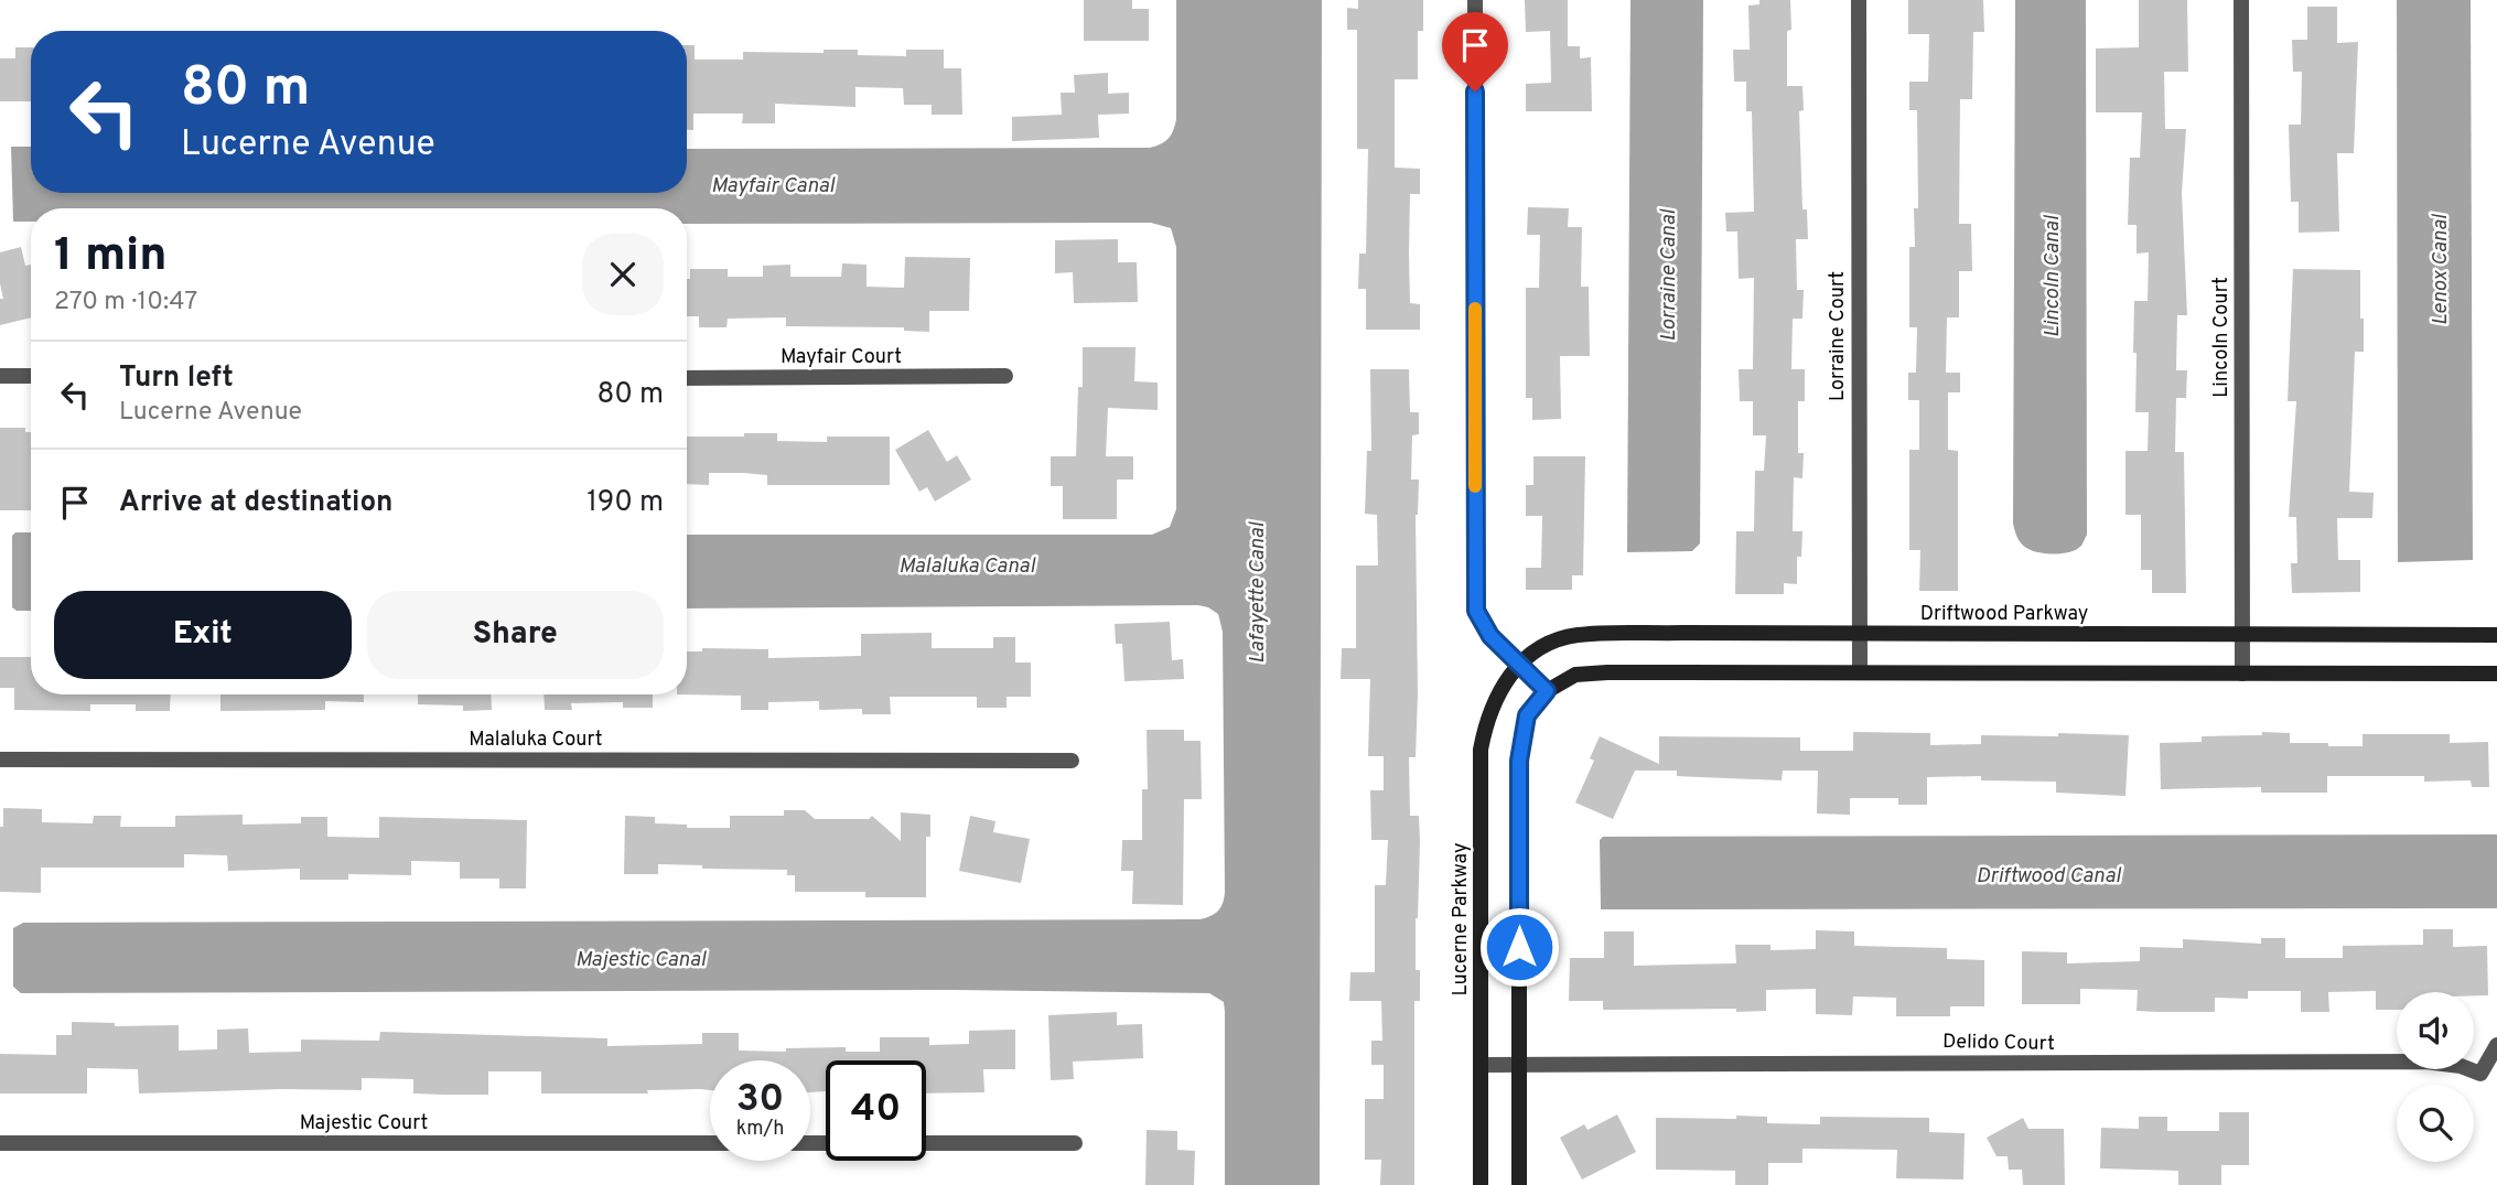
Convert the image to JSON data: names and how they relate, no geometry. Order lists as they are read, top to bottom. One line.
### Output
{"streets":{"street":["Lorraine Court","Lincoln Court","Mayfair Court","Driftwood Parkway","Malaluka Court","Lucerne Parkway","Delido Court","Majestic Court"]},"crossings":[["Lorraine Court","Driftwood Parkway"],["Lincoln Court","Driftwood Parkway"],["Driftwood Parkway","Lucerne Parkway"],["Lucerne Parkway","Delido Court"]],"water":["Mayfair Canal","Lenox Canal","Lorraine Canal","Lincoln Canal","Malaluka Canal","Lafayette Canal","Driftwood Canal","Majestic Canal"],"page":{"turn":["80 m","Lucerne Avenue"],"heading":["1 min","270 m · 10:47"],"list":[{"name":"Turn left","note":"Lucerne Avenue","value":"80 m"},{"name":"Arrive at destination","value":"190 m"}],"buttons":["Exit","Share"],"speed":"30 km/h","limit":"40"}}
